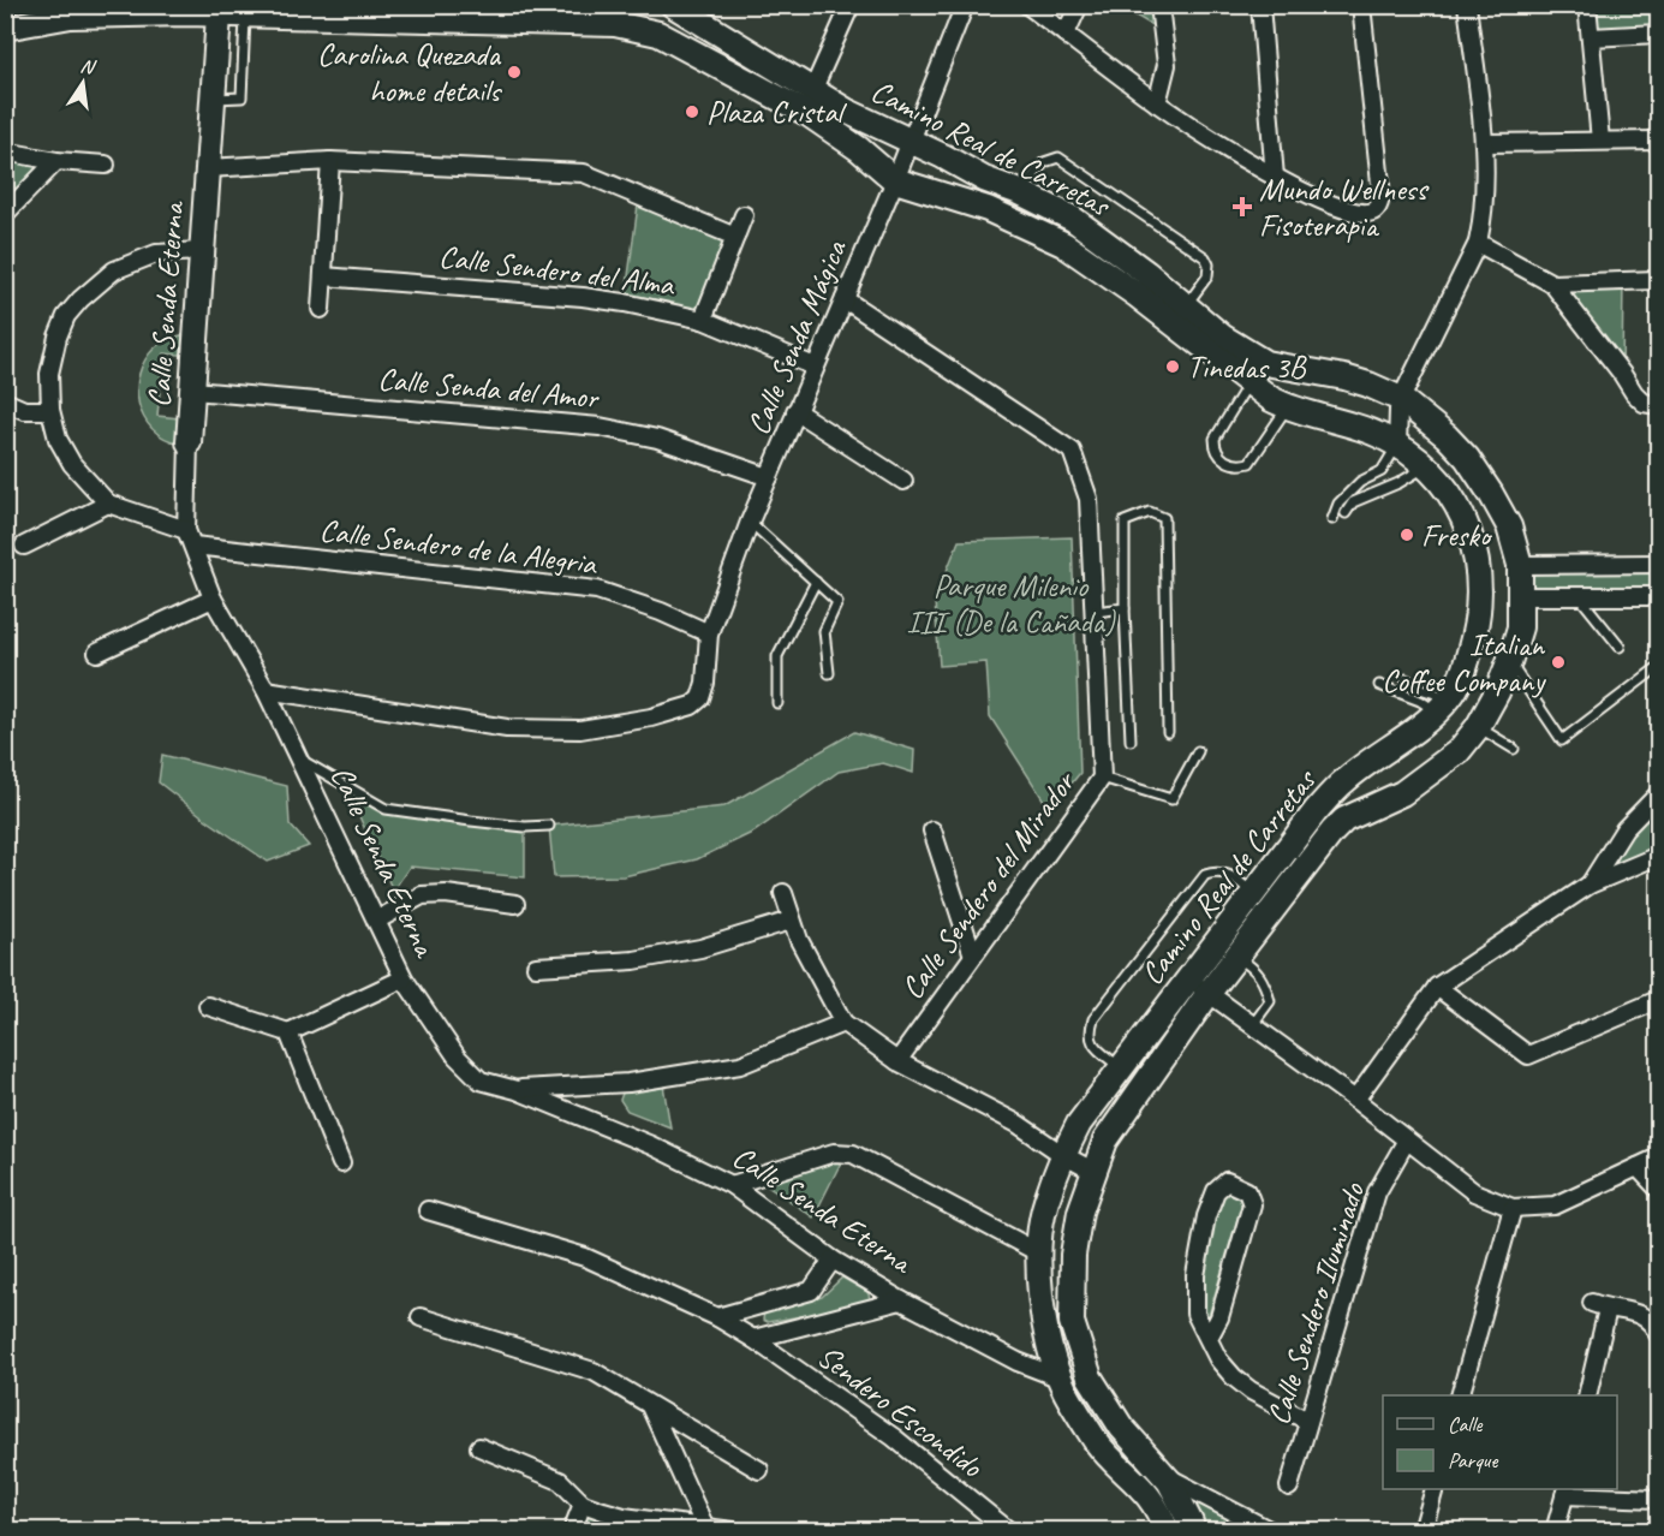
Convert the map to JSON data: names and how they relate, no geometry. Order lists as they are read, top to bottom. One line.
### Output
{"streets":{"street":["Camino Real de Carretas","Calle Sendero del Alma","Calle Senda Eterna","Calle Senda Mágica","Calle Senda del Amor","Calle Sendero de la Alegria","Calle Sendero del Mirador","Calle Sendero Iluminado","Sendero Escondido"]},"crossings":[["Camino Real de Carretas","Calle Senda Eterna"],["Camino Real de Carretas","Calle Senda Mágica"],["Calle Sendero del Alma","Calle Senda Mágica"],["Calle Senda Eterna","Calle Senda Mágica"],["Calle Senda Eterna","Calle Senda del Amor"],["Calle Senda Eterna","Calle Sendero de la Alegria"],["Calle Senda Mágica","Calle Senda del Amor"],["Calle Senda Mágica","Calle Sendero de la Alegria"],["Calle Senda Mágica","Calle Sendero del Mirador"]],"parks":["Parque Milenio III (De la Cañada)"],"places":{"other":["Carolina Quezada home details","Plaza Cristal","Tinedas 3B","Fresko","Italian Coffee Company"],"health":["Mundo Wellness Fisoterapia"]},"legend":["Calle","Parque"],"north":"top"}
